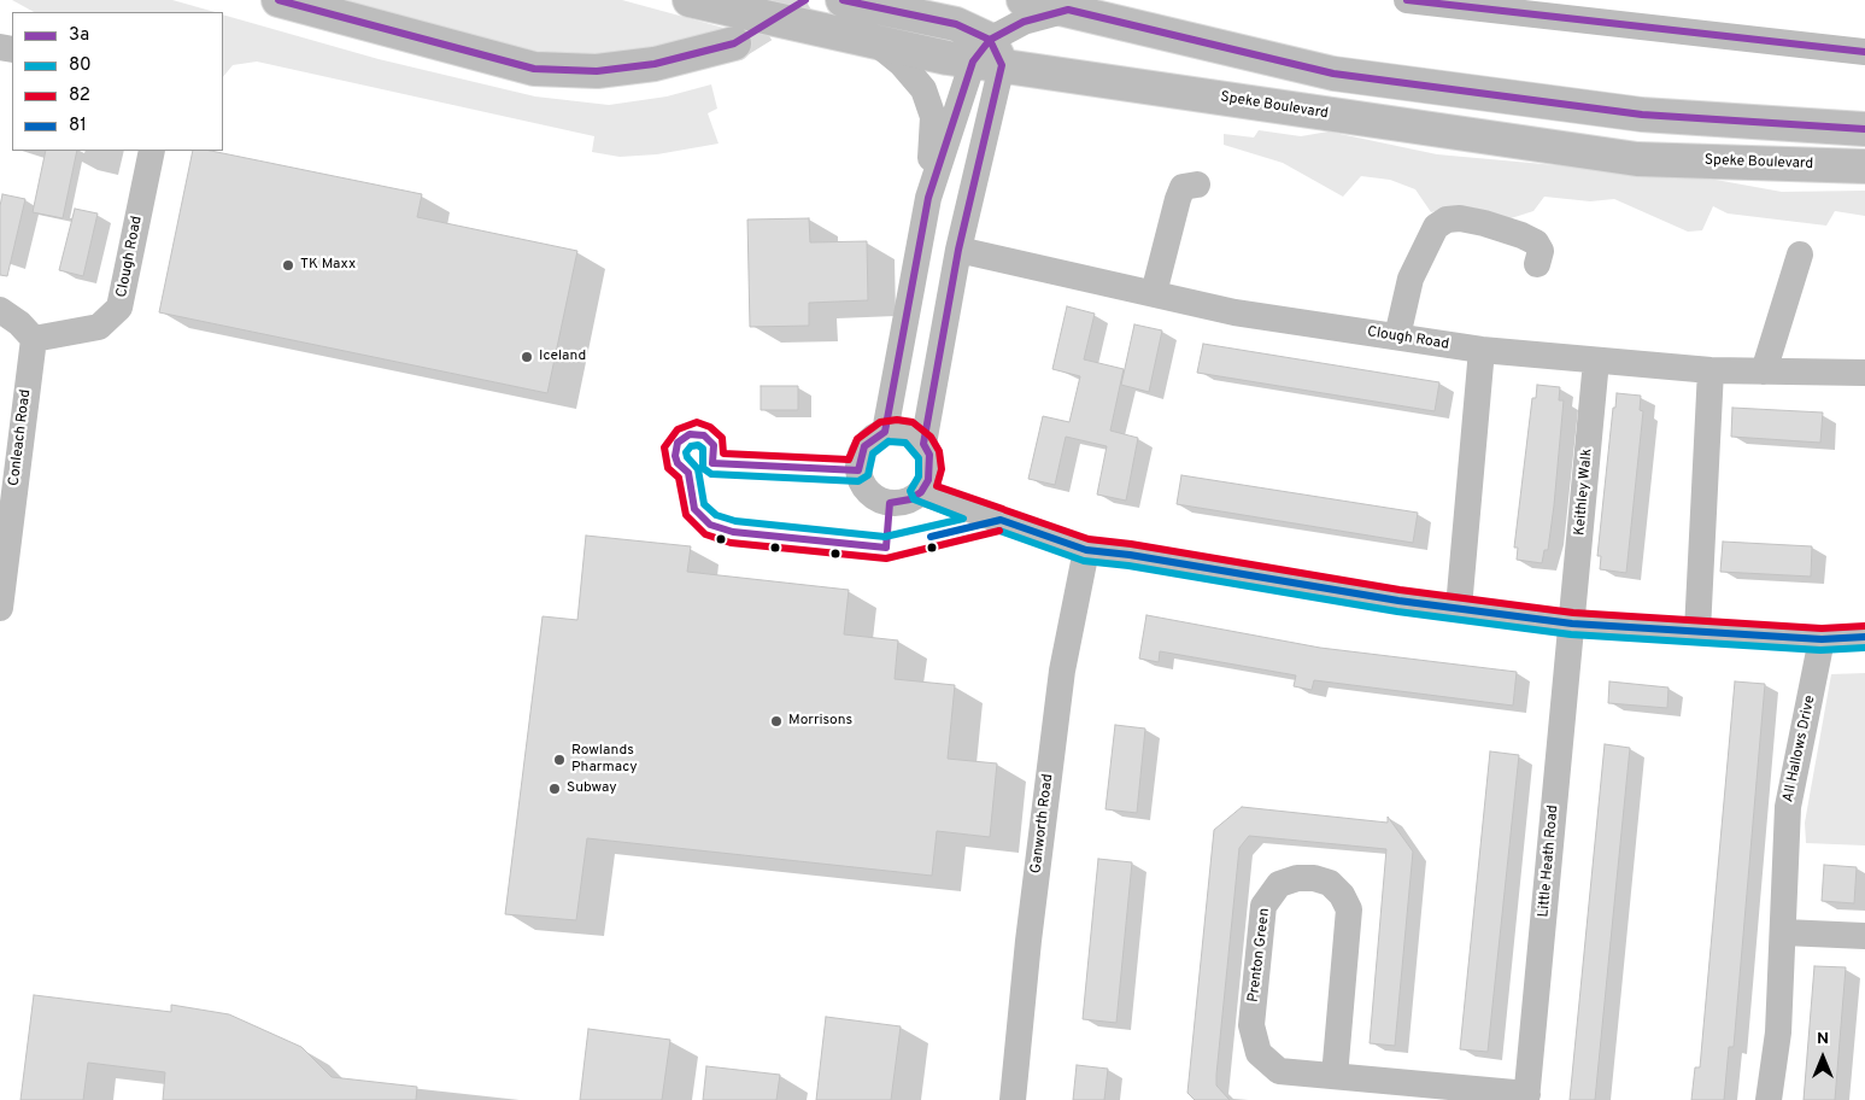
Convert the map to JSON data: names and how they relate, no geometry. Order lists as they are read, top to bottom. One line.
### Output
{"streets":{"highway":["Speke Boulevard"],"street":["Clough Road","Conleach Road","Keithley Walk","All Hallows Drive","Ganworth Road","Little Heath Road","Prenton Green"]},"crossings":[["Clough Road","Conleach Road"],["Clough Road","Keithley Walk"],["Keithley Walk","Little Heath Road"],["Little Heath Road","Prenton Green"]],"places":["TK Maxx","Iceland","Morrisons","Rowlands Pharmacy","Subway"],"lines":["transit line 3a","transit line 82","transit line 80","transit line 81"],"legend":["3a","80","82","81"],"north":"top"}
